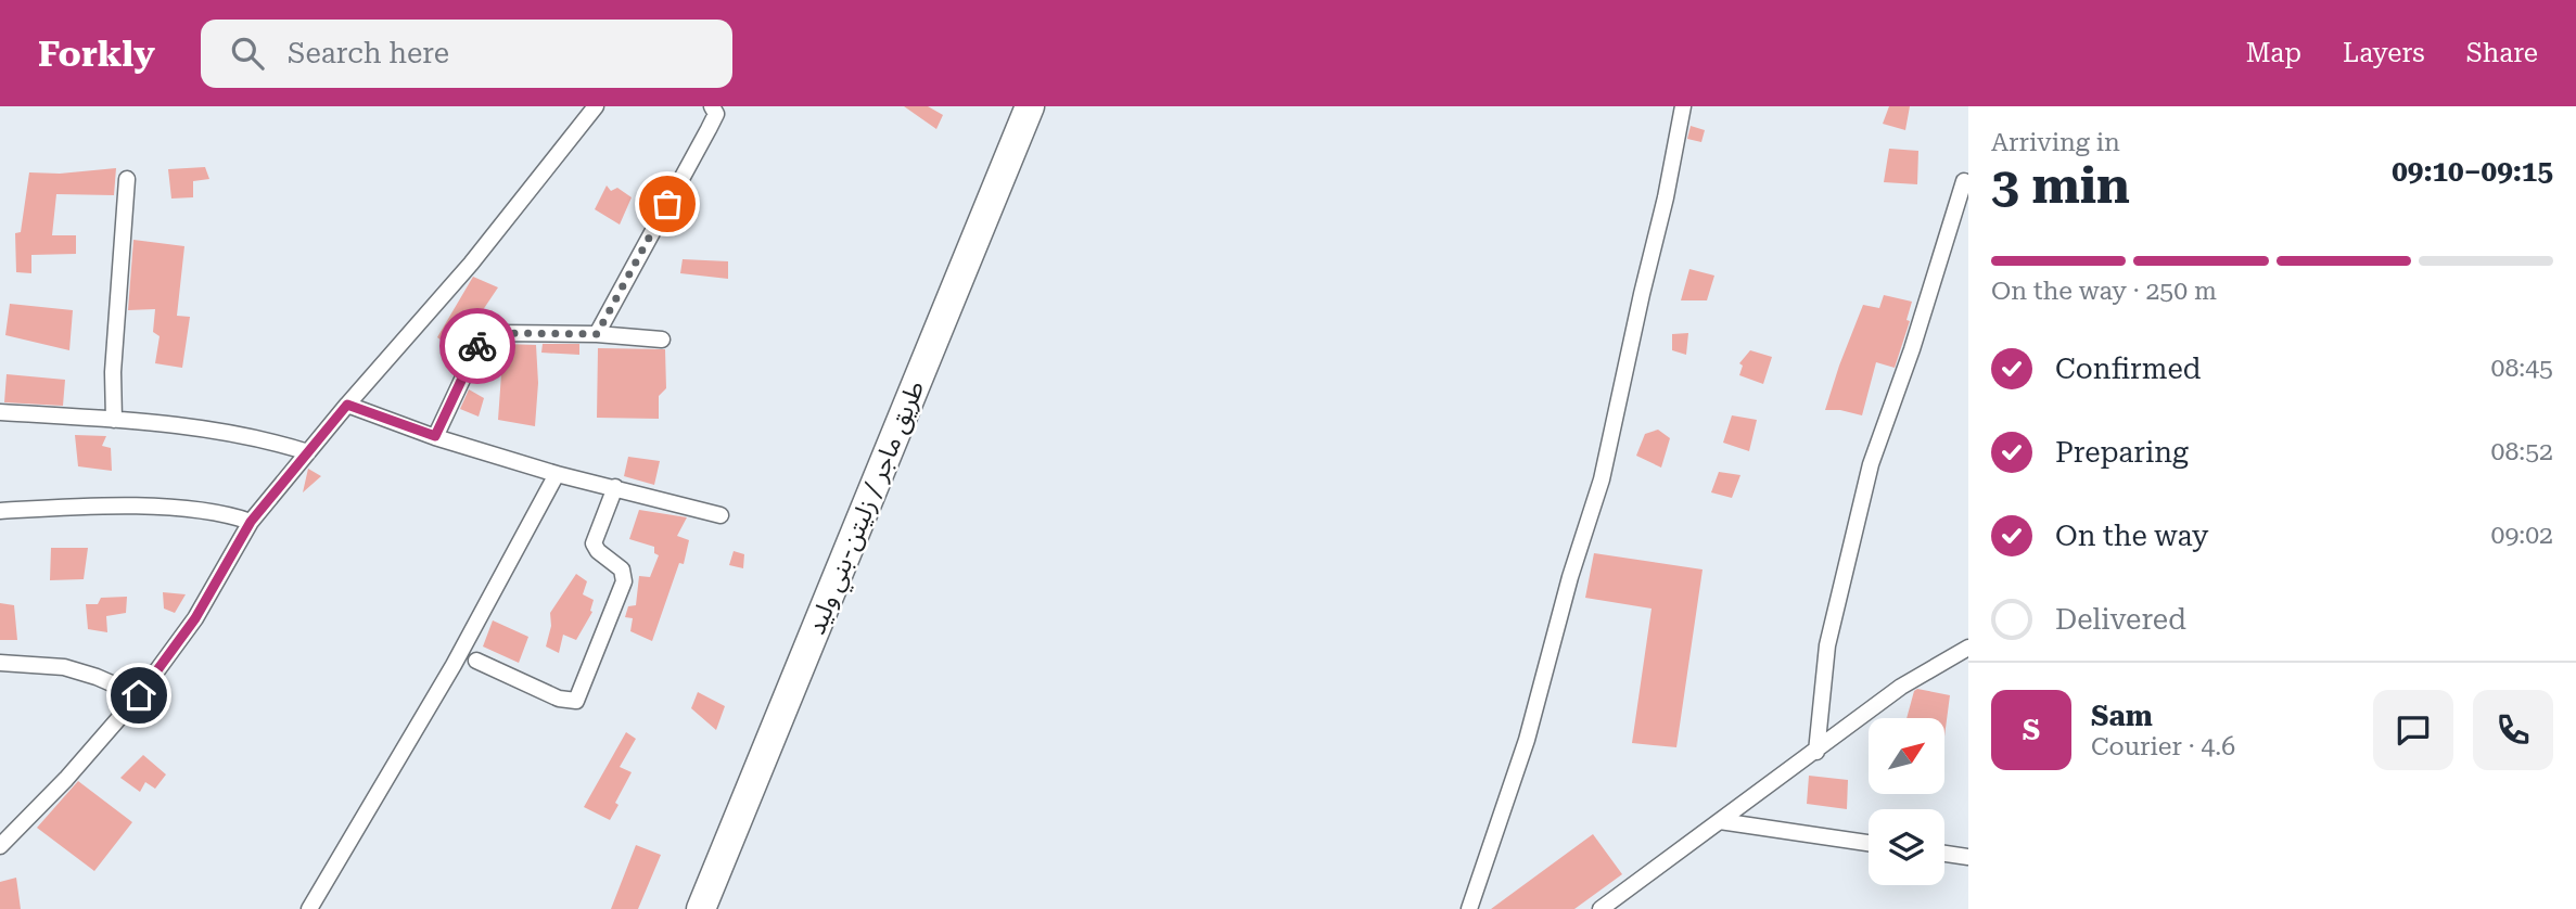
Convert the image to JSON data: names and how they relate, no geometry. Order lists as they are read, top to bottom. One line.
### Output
{"streets":{"highway":["طريق ماجر / زليتن-بني وليد"]},"north":"top right","page":{"header":"Forkly","search":"Search here","nav":["Map","Layers","Share"],"heading":["3 min","Arriving in","09:10–09:15"],"panel":["Sam","Courier · 4.6"],"bar":"On the way · 250 m","list":[["Confirmed","08:45"],["Preparing","08:52"],["On the way","09:02"],"Delivered"],"round":"S"}}
